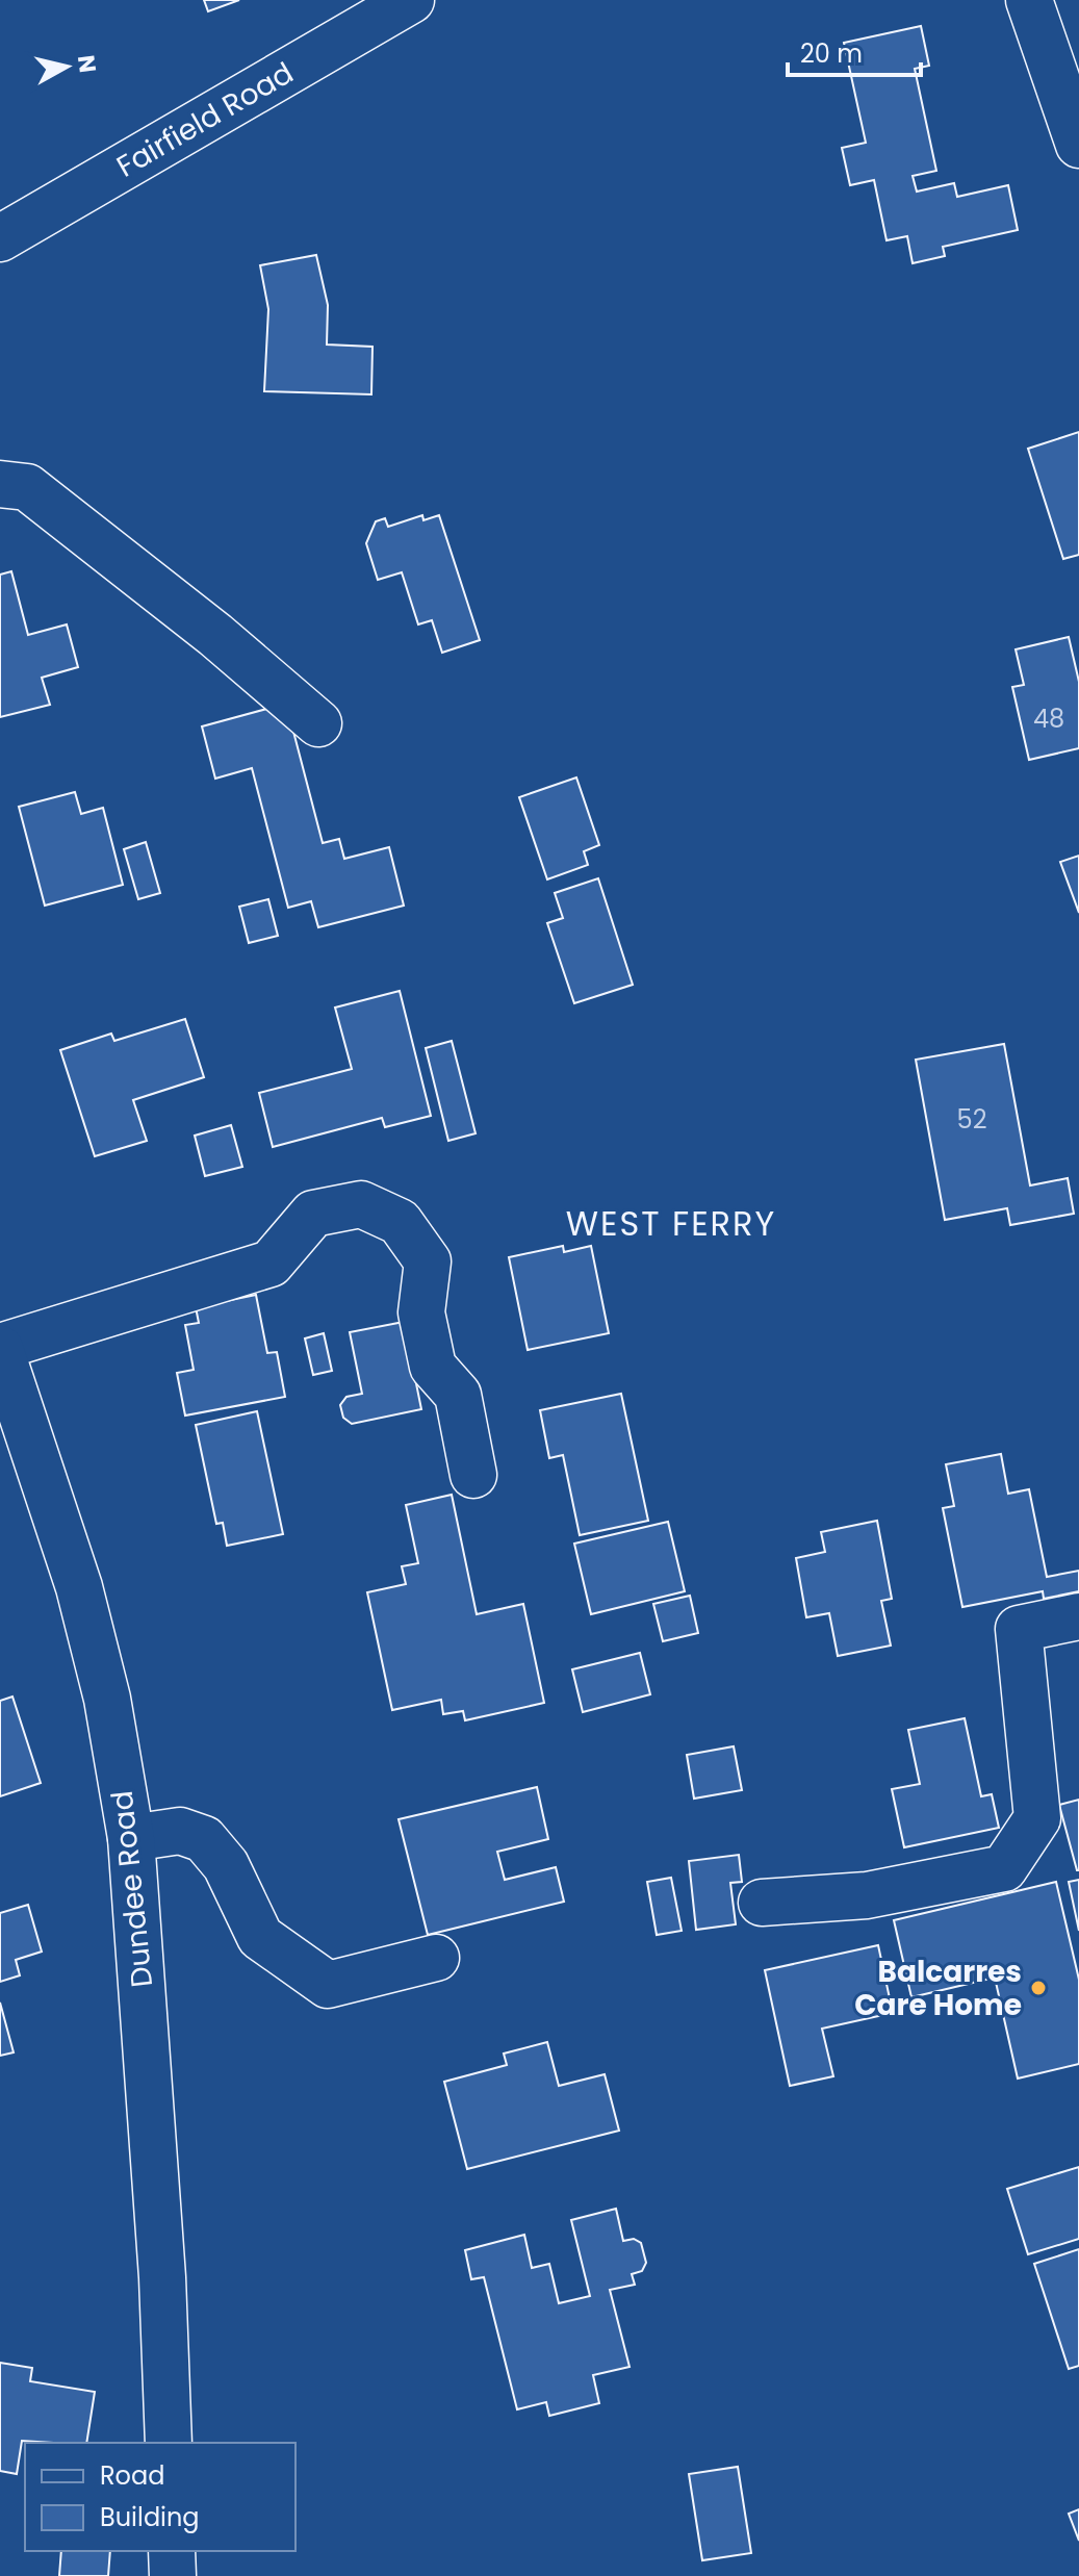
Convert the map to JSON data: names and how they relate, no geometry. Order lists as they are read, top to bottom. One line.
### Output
{"streets":{"main road":["Fairfield Road","Dundee Road"]},"districts":["WEST FERRY"],"places":["Balcarres Care Home"],"house_numbers":["48","52"],"legend":["Road","Building"],"scale_bar":"20 m","north":"right"}
